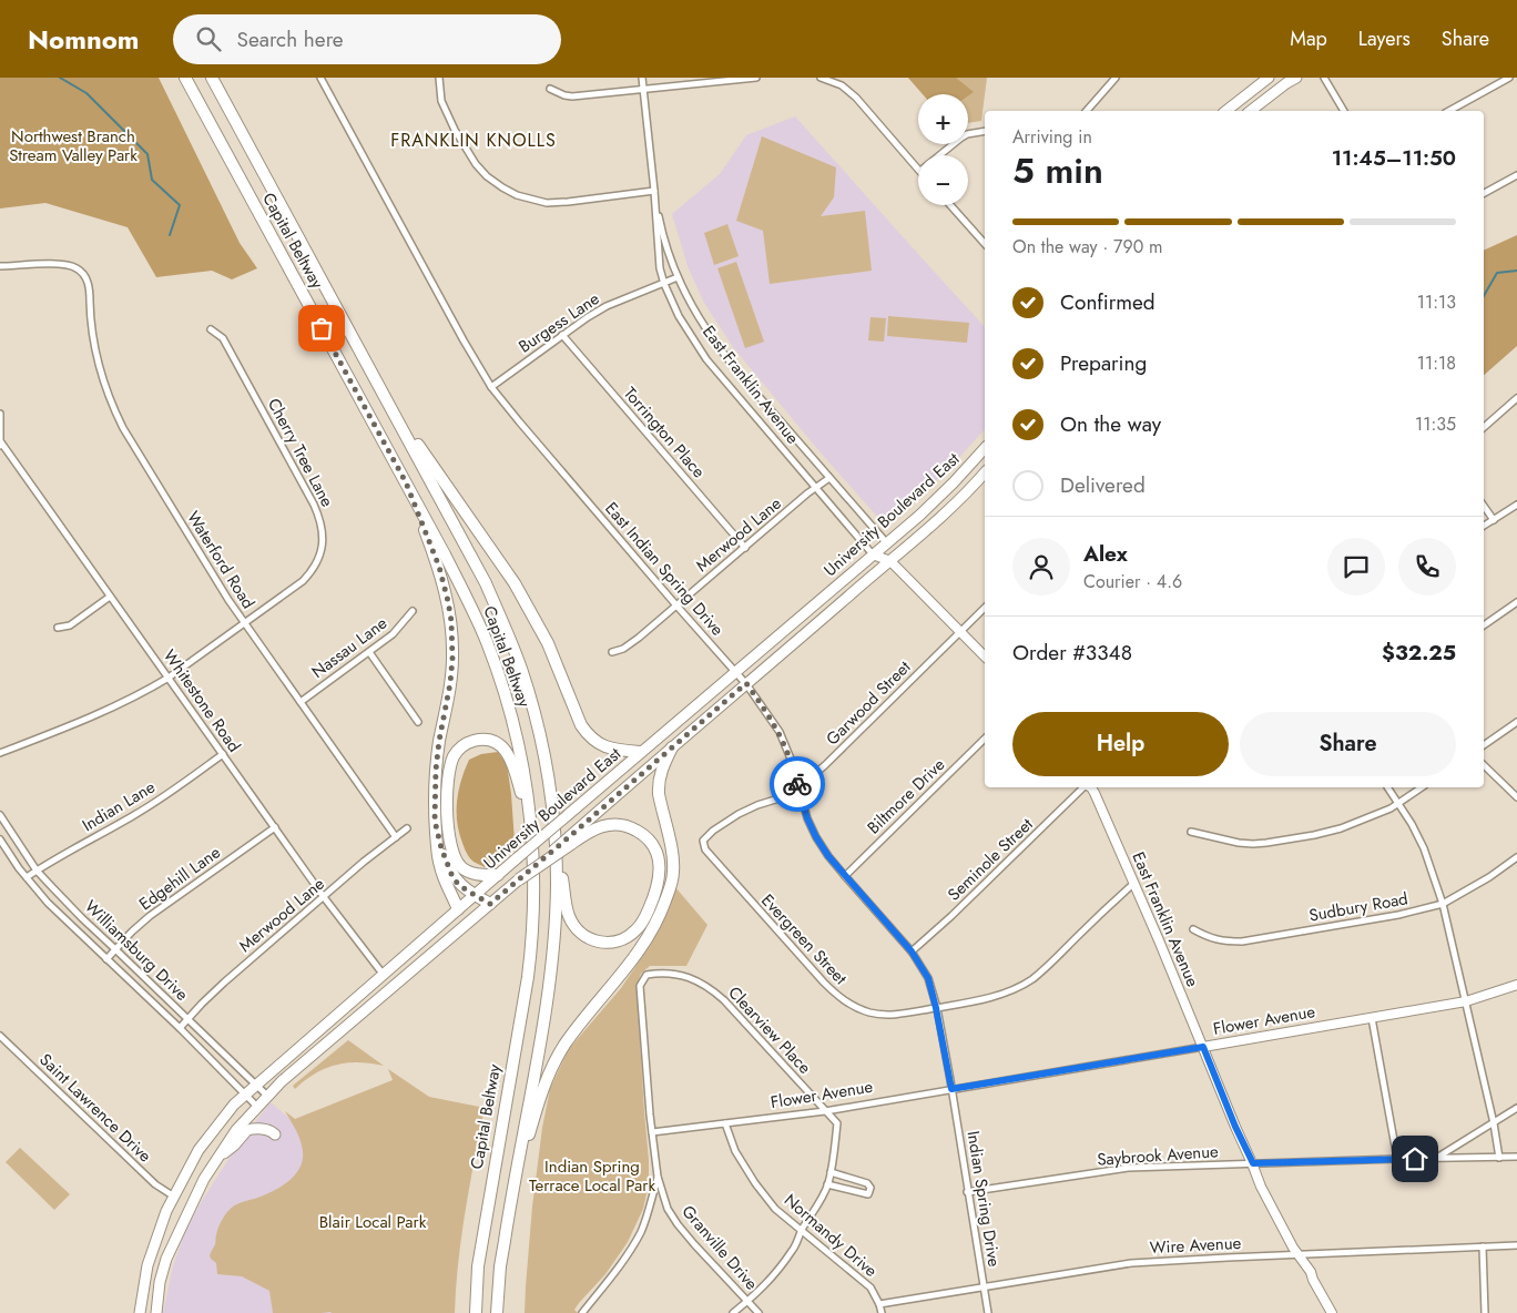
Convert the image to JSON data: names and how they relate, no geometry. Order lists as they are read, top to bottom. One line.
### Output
{"streets":{"highway":["Capital Beltway"],"main road":["University Boulevard East"],"street":["Burgess Lane","East Franklin Avenue","Torrington Place","Cherry Tree Lane","Merwood Lane","Waterford Road","East Indian Spring Drive","Nassau Lane","Whitestone Road","Garwood Street","Biltmore Drive","Indian Lane","Seminole Street","Edgehill Lane","Sudbury Road","Evergreen Street","Williamsburg Drive","Flower Avenue","Clearview Place","Saint Lawrence Drive","Saybrook Avenue","Indian Spring Drive","Normandy Drive","Wire Avenue","Granville Drive"]},"crossings":[["Burgess Lane","East Franklin Avenue"],["Burgess Lane","Torrington Place"],["Burgess Lane","East Indian Spring Drive"],["East Franklin Avenue","University Boulevard East"],["East Franklin Avenue","Merwood Lane"],["East Franklin Avenue","Garwood Street"],["East Franklin Avenue","Evergreen Street"],["East Franklin Avenue","Flower Avenue"],["East Franklin Avenue","Saybrook Avenue"],["East Franklin Avenue","Wire Avenue"],["Torrington Place","Merwood Lane"],["Cherry Tree Lane","Waterford Road"],["Cherry Tree Lane","Whitestone Road"],["University Boulevard East","East Indian Spring Drive"],["University Boulevard East","Whitestone Road"],["University Boulevard East","Williamsburg Drive"],["University Boulevard East","Saint Lawrence Drive"],["Merwood Lane","Waterford Road"],["Merwood Lane","East Indian Spring Drive"],["Merwood Lane","Whitestone Road"],["Merwood Lane","Williamsburg Drive"],["Waterford Road","Nassau Lane"],["East Indian Spring Drive","Garwood Street"],["East Indian Spring Drive","Biltmore Drive"],["East Indian Spring Drive","Seminole Street"],["East Indian Spring Drive","Evergreen Street"],["East Indian Spring Drive","Flower Avenue"],["East Indian Spring Drive","Indian Spring Drive"],["Whitestone Road","Indian Lane"],["Whitestone Road","Edgehill Lane"],["Garwood Street","Evergreen Street"],["Indian Lane","Williamsburg Drive"],["Edgehill Lane","Williamsburg Drive"],["Flower Avenue","Clearview Place"],["Flower Avenue","Indian Spring Drive"],["Flower Avenue","Normandy Drive"],["Flower Avenue","Granville Drive"],["Clearview Place","Granville Drive"],["Saybrook Avenue","Indian Spring Drive"],["Indian Spring Drive","Wire Avenue"],["Normandy Drive","Wire Avenue"]],"districts":["FRANKLIN KNOLLS"],"parks":["Northwest Branch Stream Valley Park","Indian Spring Terrace Local Park","Blair Local Park"],"page":{"header":"Nomnom","search":"Search here","nav":["Map","Layers","Share"],"map_buttons":["+","−"],"heading":["5 min","Arriving in","11:45–11:50"],"panel":["Alex","Courier · 4.6","Order #3348","$32.25"],"bar":"On the way · 790 m","list":[["Confirmed","11:13"],["Preparing","11:18"],["On the way","11:35"],"Delivered"],"buttons":["Help","Share"]}}
